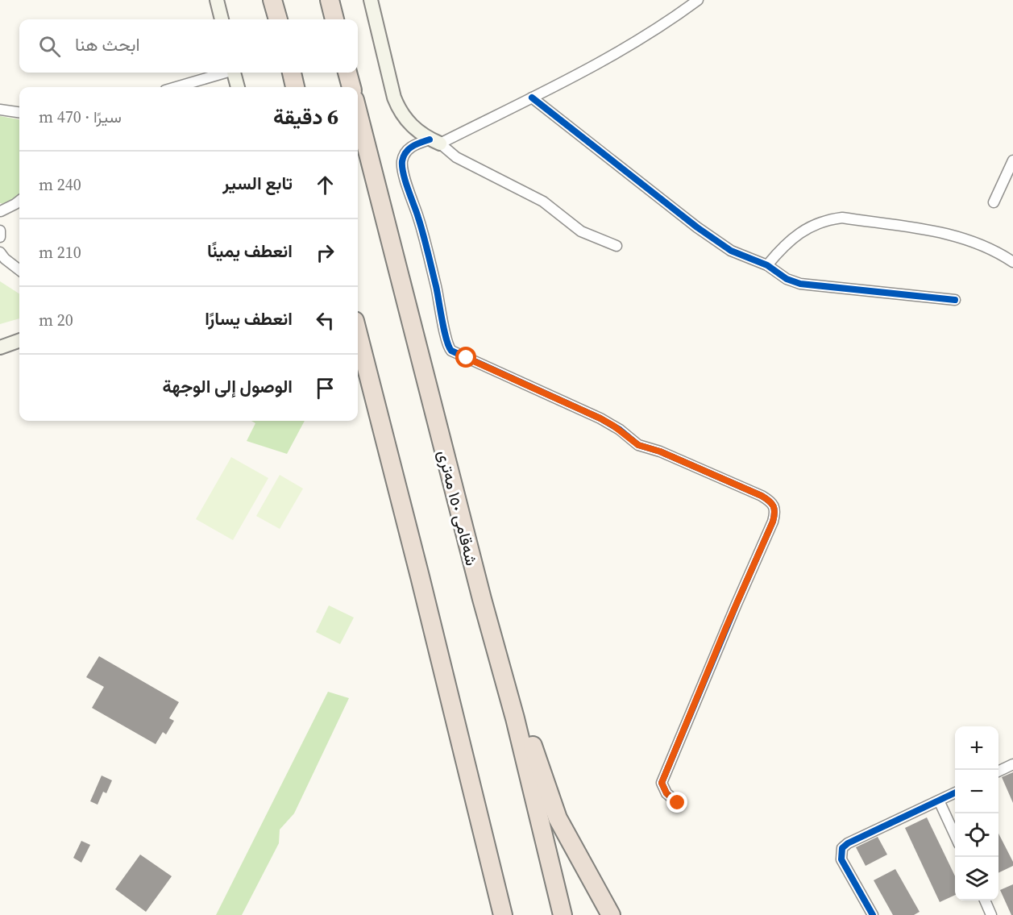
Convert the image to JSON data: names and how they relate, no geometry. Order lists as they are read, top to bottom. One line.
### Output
{"streets":{"highway":["شەقامی ١٥٠ مەتری"]},"page":{"search":"ابحث هنا","heading":["6 دقيقة","سيرًا · 470 m"],"list":[["تابع السير","240 m"],["انعطف يمينًا","210 m"],["انعطف يسارًا","20 m"],"الوصول إلى الوجهة"],"map_buttons":["+","−"]}}
